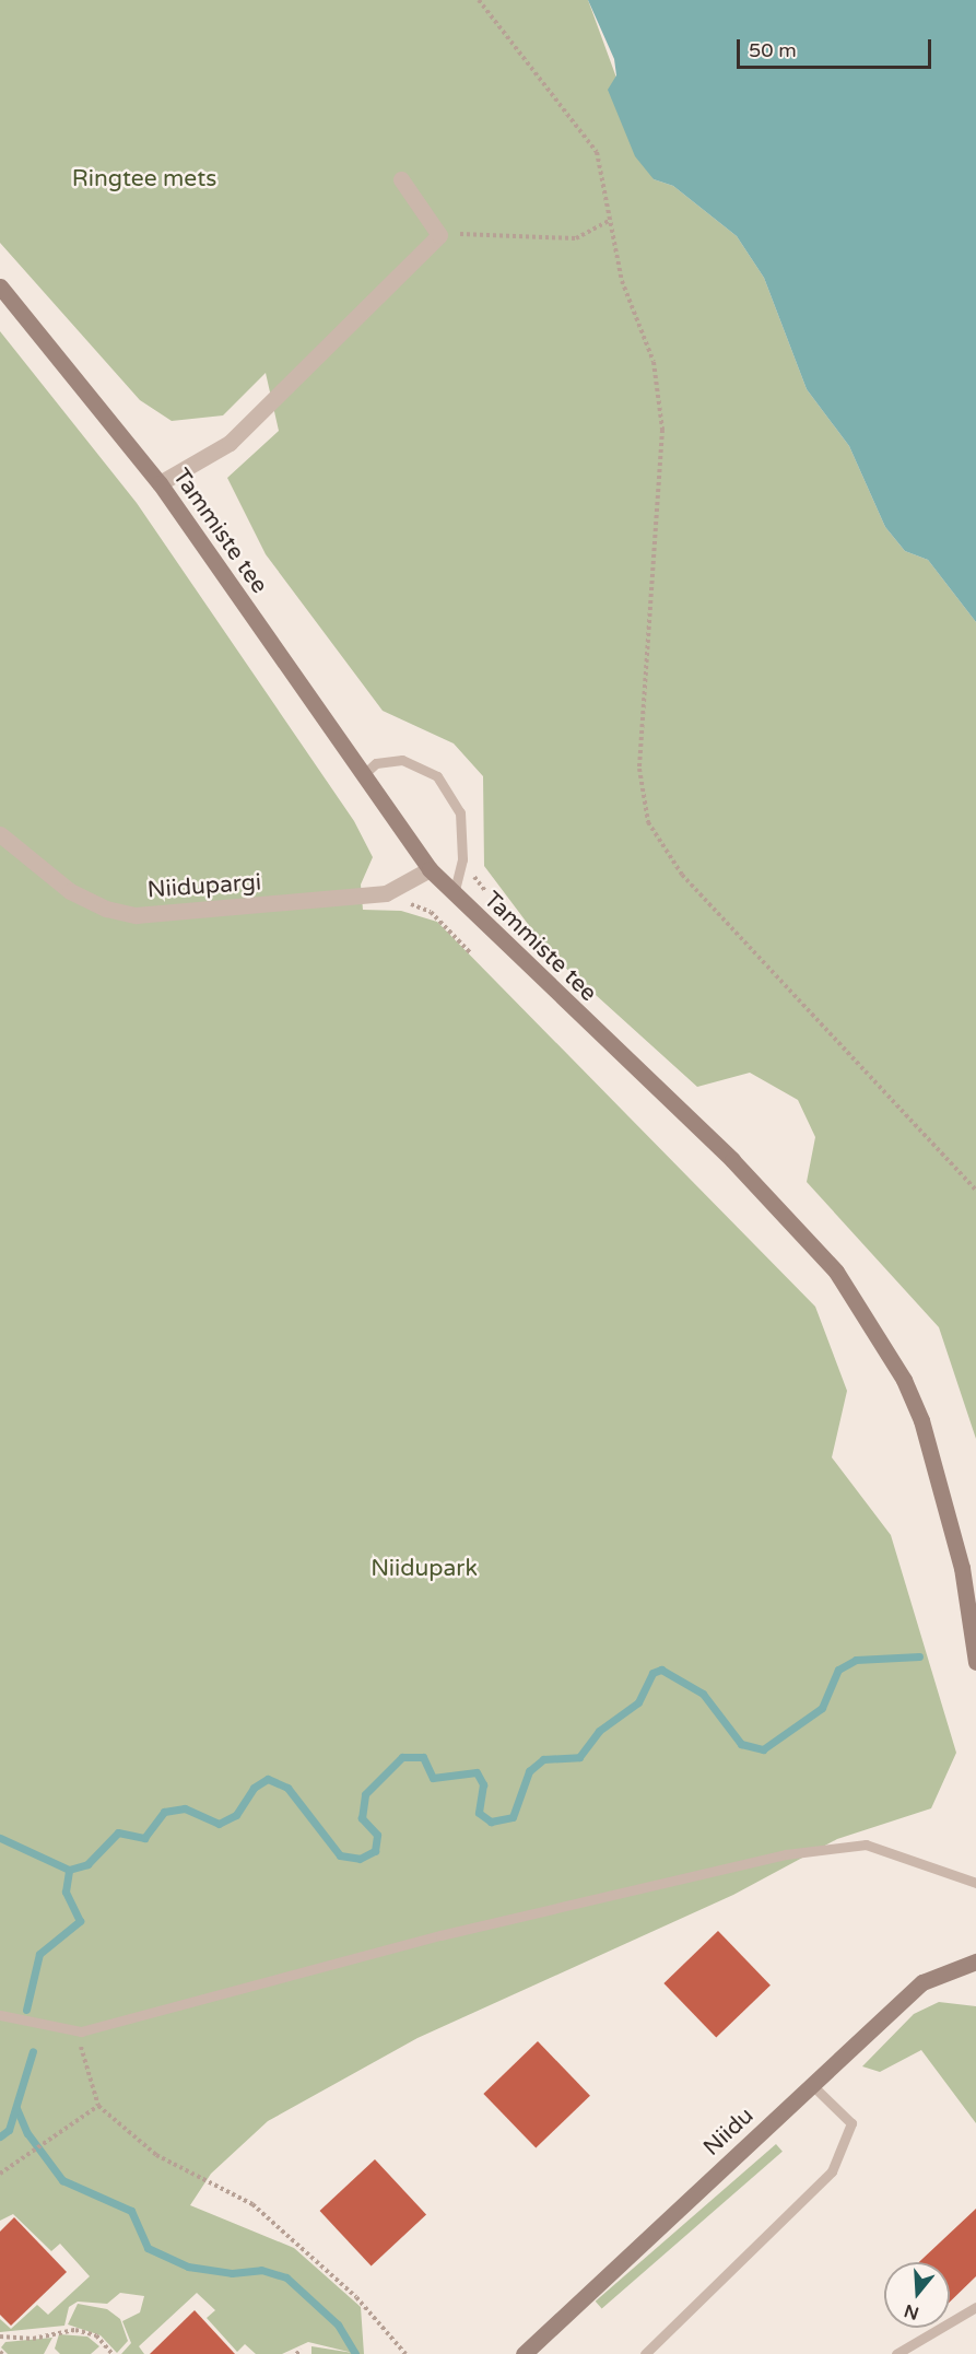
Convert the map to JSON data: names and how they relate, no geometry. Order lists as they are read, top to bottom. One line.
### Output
{"streets":{"main road":["Tammiste tee","Niidu"],"street":["Niidupargi"]},"crossings":[["Tammiste tee","Niidupargi"]],"parks":["Ringtee mets","Niidupark"],"scale_bar":"50 m","north":"bottom"}
